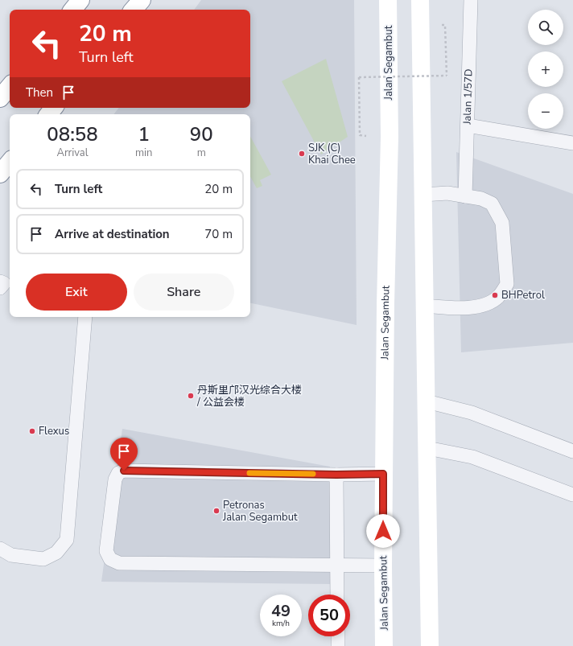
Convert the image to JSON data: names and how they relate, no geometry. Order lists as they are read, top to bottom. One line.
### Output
{"streets":{"main road":["Jalan Segambut"],"lane":["Jalan 1/57D"]},"places":["SJK (C) Khai Chee","BHPetrol","丹斯里邝汉光综合大楼 / 公益会楼","Flexus","Petronas Jalan Segambut"],"page":{"map_buttons":["+","−"],"turn":["20 m","Turn left"],"then":"Then","eta":["08:58","Arrival","1","min","90","m"],"list":[{"name":"Turn left","value":"20 m"},{"name":"Arrive at destination","value":"70 m"}],"buttons":["Exit","Share"],"speed":"49 km/h","limit":"50"}}
